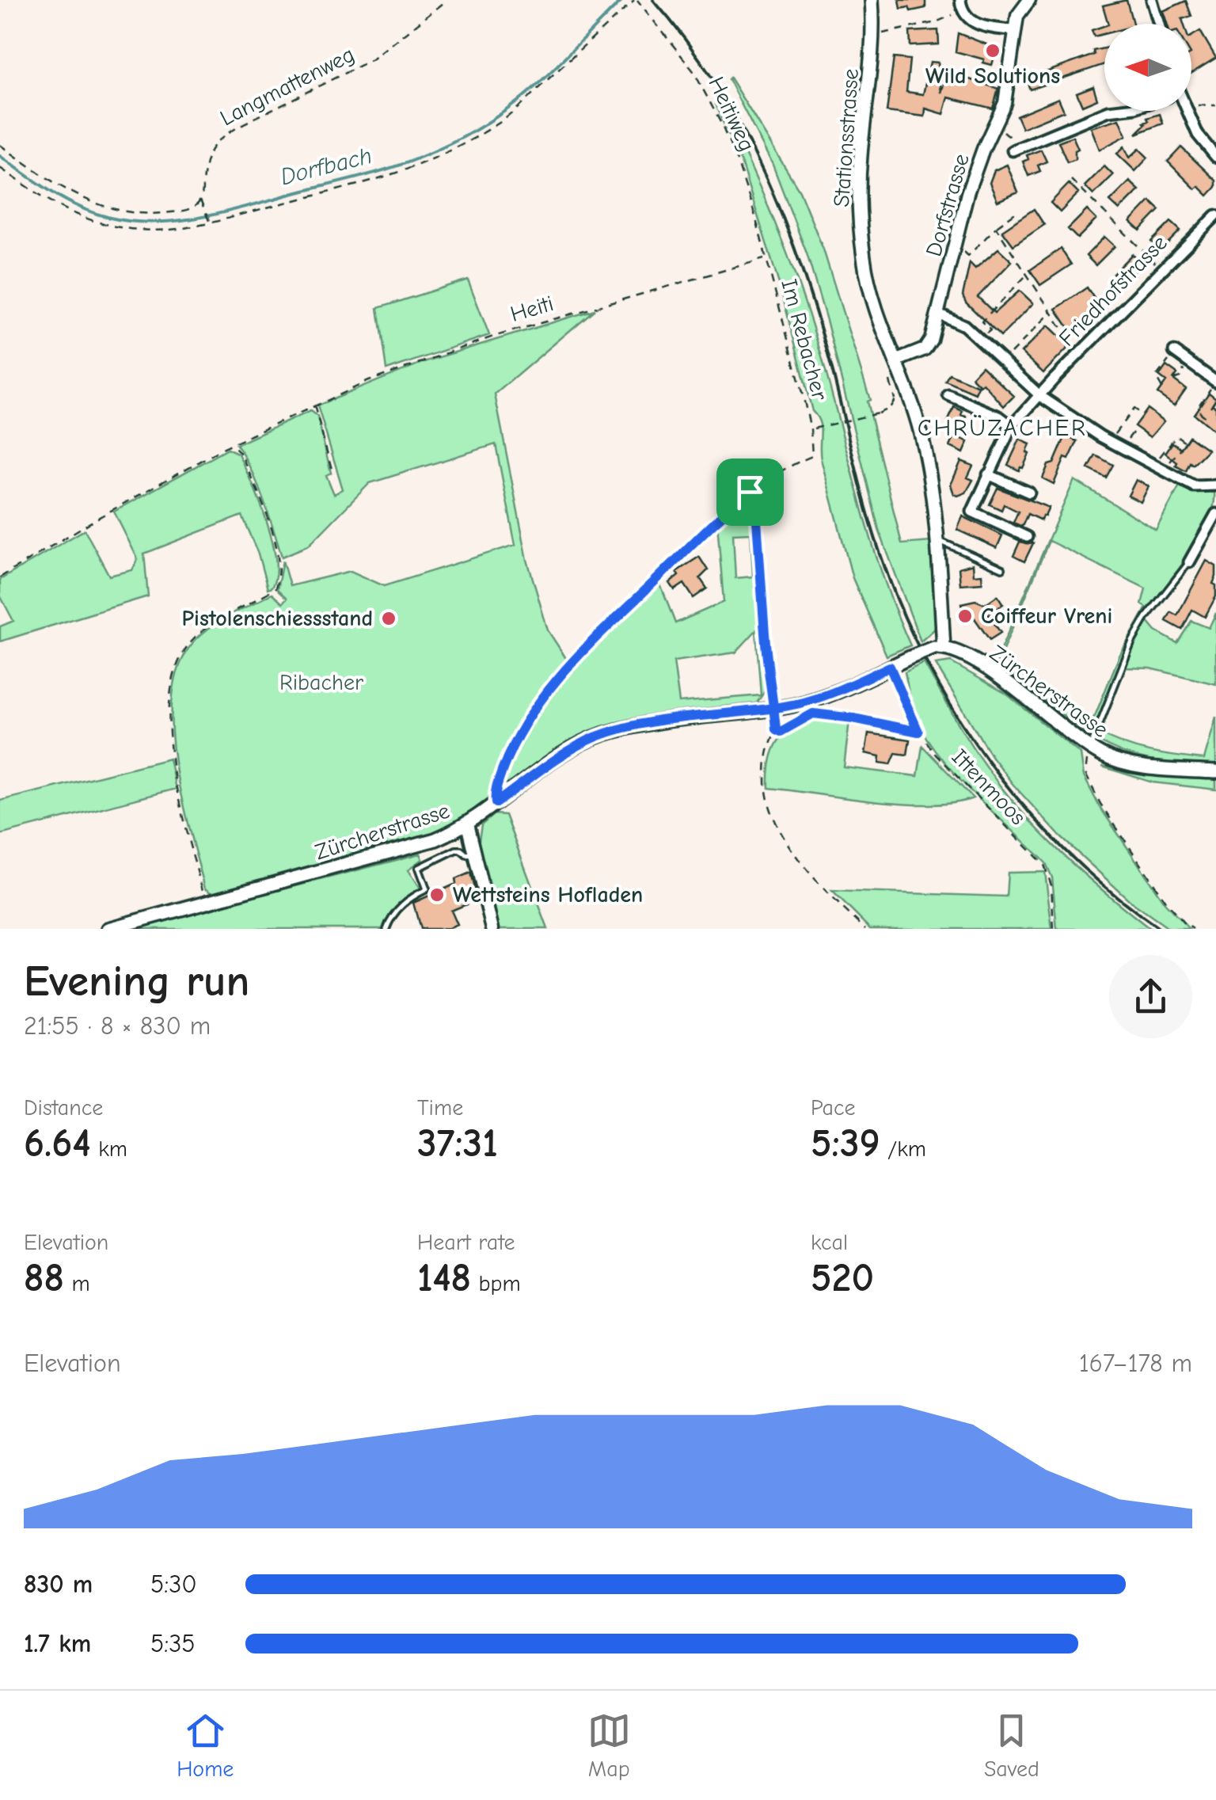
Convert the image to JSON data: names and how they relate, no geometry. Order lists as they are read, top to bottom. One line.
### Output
{"streets":{"main road":["Stationsstrasse","Zürcherstrasse"],"street":["Dorfstrasse","Friedhofstrasse"],"path":["Langmattenweg","Heitiweg","Heiti","Im Rebacher","Ittenmoos"]},"crossings":[["Heitiweg","Heiti"],["Heitiweg","Im Rebacher"],["Stationsstrasse","Dorfstrasse"],["Stationsstrasse","Zürcherstrasse"],["Heiti","Im Rebacher"],["Im Rebacher","Zürcherstrasse"],["Zürcherstrasse","Ittenmoos"]],"districts":["CHRÜZACHER"],"water":["Dorfbach"],"parks":["Ribacher"],"places":["Wild Solutions","Coiffeur Vreni","Pistolenschiessstand","Wettsteins Hofladen"],"north":"left","page":{"heading":["Evening run","21:55 · 8 × 830 m"],"stats":[["Distance","6.64 km"],["Time","37:31"],["Pace","5:39 /km"],["Elevation","88 m"],["Heart rate","148 bpm"],["kcal","520"]],"chart":["Elevation","167–178 m"],"list":[{"name":"830 m","note":"5:30"},{"name":"1.7 km","note":"5:35"}],"tabs":["Home","Map","Saved"]}}
